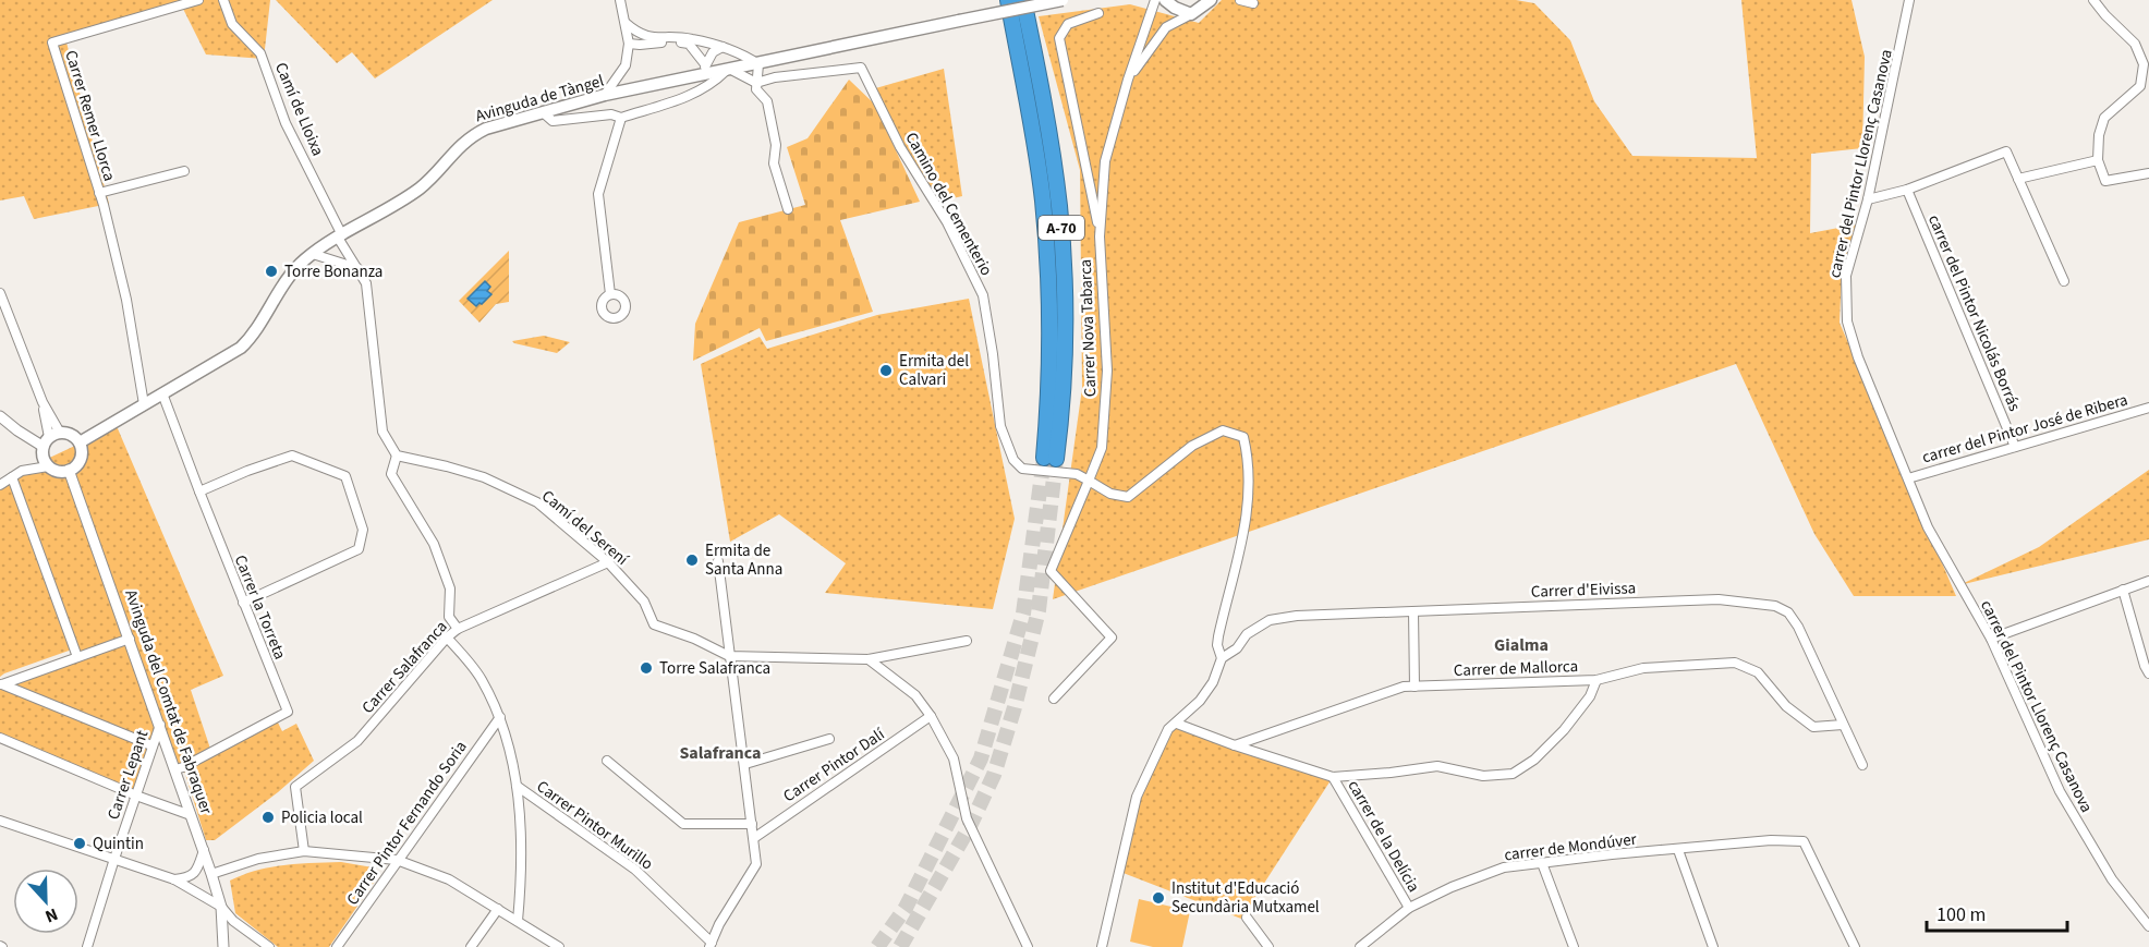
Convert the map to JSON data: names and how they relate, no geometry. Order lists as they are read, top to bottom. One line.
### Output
{"streets":{"highway":["A-70"],"main road":["Avinguda de Tàngel"],"street":["Camí de Lloixa","Carrer Remer Llorca","carrer del Pintor Llorenç Casanova","Camino del Cementerio","carrer del Pintor Nicolás Borrás","Carrer Nova Tabarca","carrer del Pintor José de Ribera","Camí del Serení","Carrer d'Eivissa","Carrer la Torreta","Carrer Salafranca","Carrer de Mallorca","Avinguda del Comtat de Fabraquer","Carrer Pintor Dalí","Carrer Lepant","Carrer Pintor Fernando Soria","Carrer Pintor Murillo","carrer de la Delícia","carrer de Mondúver"]},"crossings":[["Avinguda de Tàngel","Camí de Lloixa"],["Avinguda de Tàngel","Carrer Remer Llorca"],["Avinguda de Tàngel","Carrer la Torreta"],["Avinguda de Tàngel","Avinguda del Comtat de Fabraquer"],["carrer del Pintor Llorenç Casanova","carrer del Pintor José de Ribera"],["Camino del Cementerio","Carrer Nova Tabarca"],["carrer del Pintor Nicolás Borrás","carrer del Pintor José de Ribera"],["Camí del Serení","Carrer Salafranca"],["Carrer d'Eivissa","Carrer de Mallorca"],["Carrer la Torreta","Avinguda del Comtat de Fabraquer"],["Avinguda del Comtat de Fabraquer","Carrer Lepant"],["carrer de la Delícia","carrer de Mondúver"]],"districts":["Gialma","Salafranca"],"places":["Torre Bonanza","Ermita del Calvari","Ermita de Santa Anna","Torre Salafranca","Policia local","Quintin","Institut d'Educació Secundària Mutxamel"],"scale_bar":"100 m","north":"bottom"}
